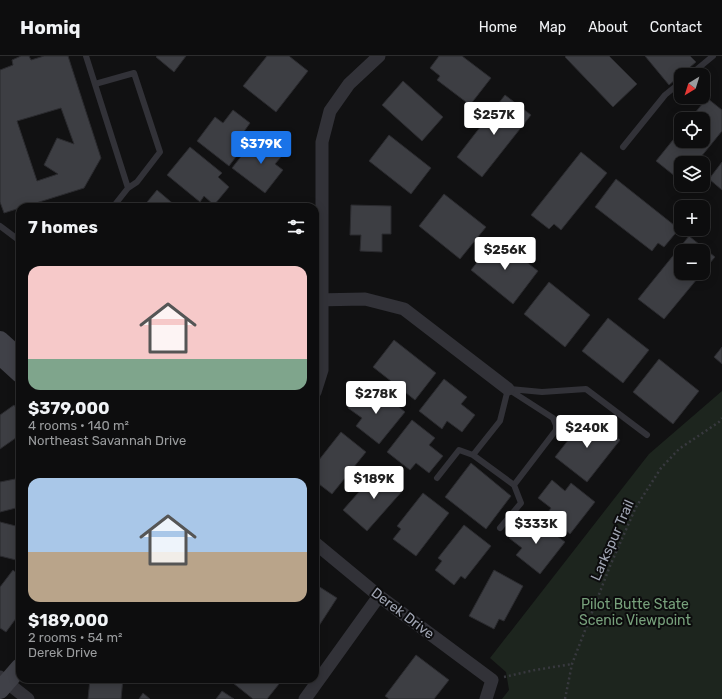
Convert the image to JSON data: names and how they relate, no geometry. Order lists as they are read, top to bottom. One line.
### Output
{"streets":{"street":["Derek Drive"],"path":["Larkspur Trail"]},"parks":["Pilot Butte State Scenic Viewpoint"],"north":"bottom left","page":{"header":"Homiq","nav":["Home","Map","About","Contact"],"map_buttons":["+","−"],"price":["$257K","$379K","$256K","$278K","$240K","$189K","$333K"],"heading":"7 homes","list":[{"name":"$379,000","note":"4 rooms · 140 m² · Northeast Savannah Drive"},{"name":"$189,000","note":"2 rooms · 54 m² · Derek Drive"}]}}
